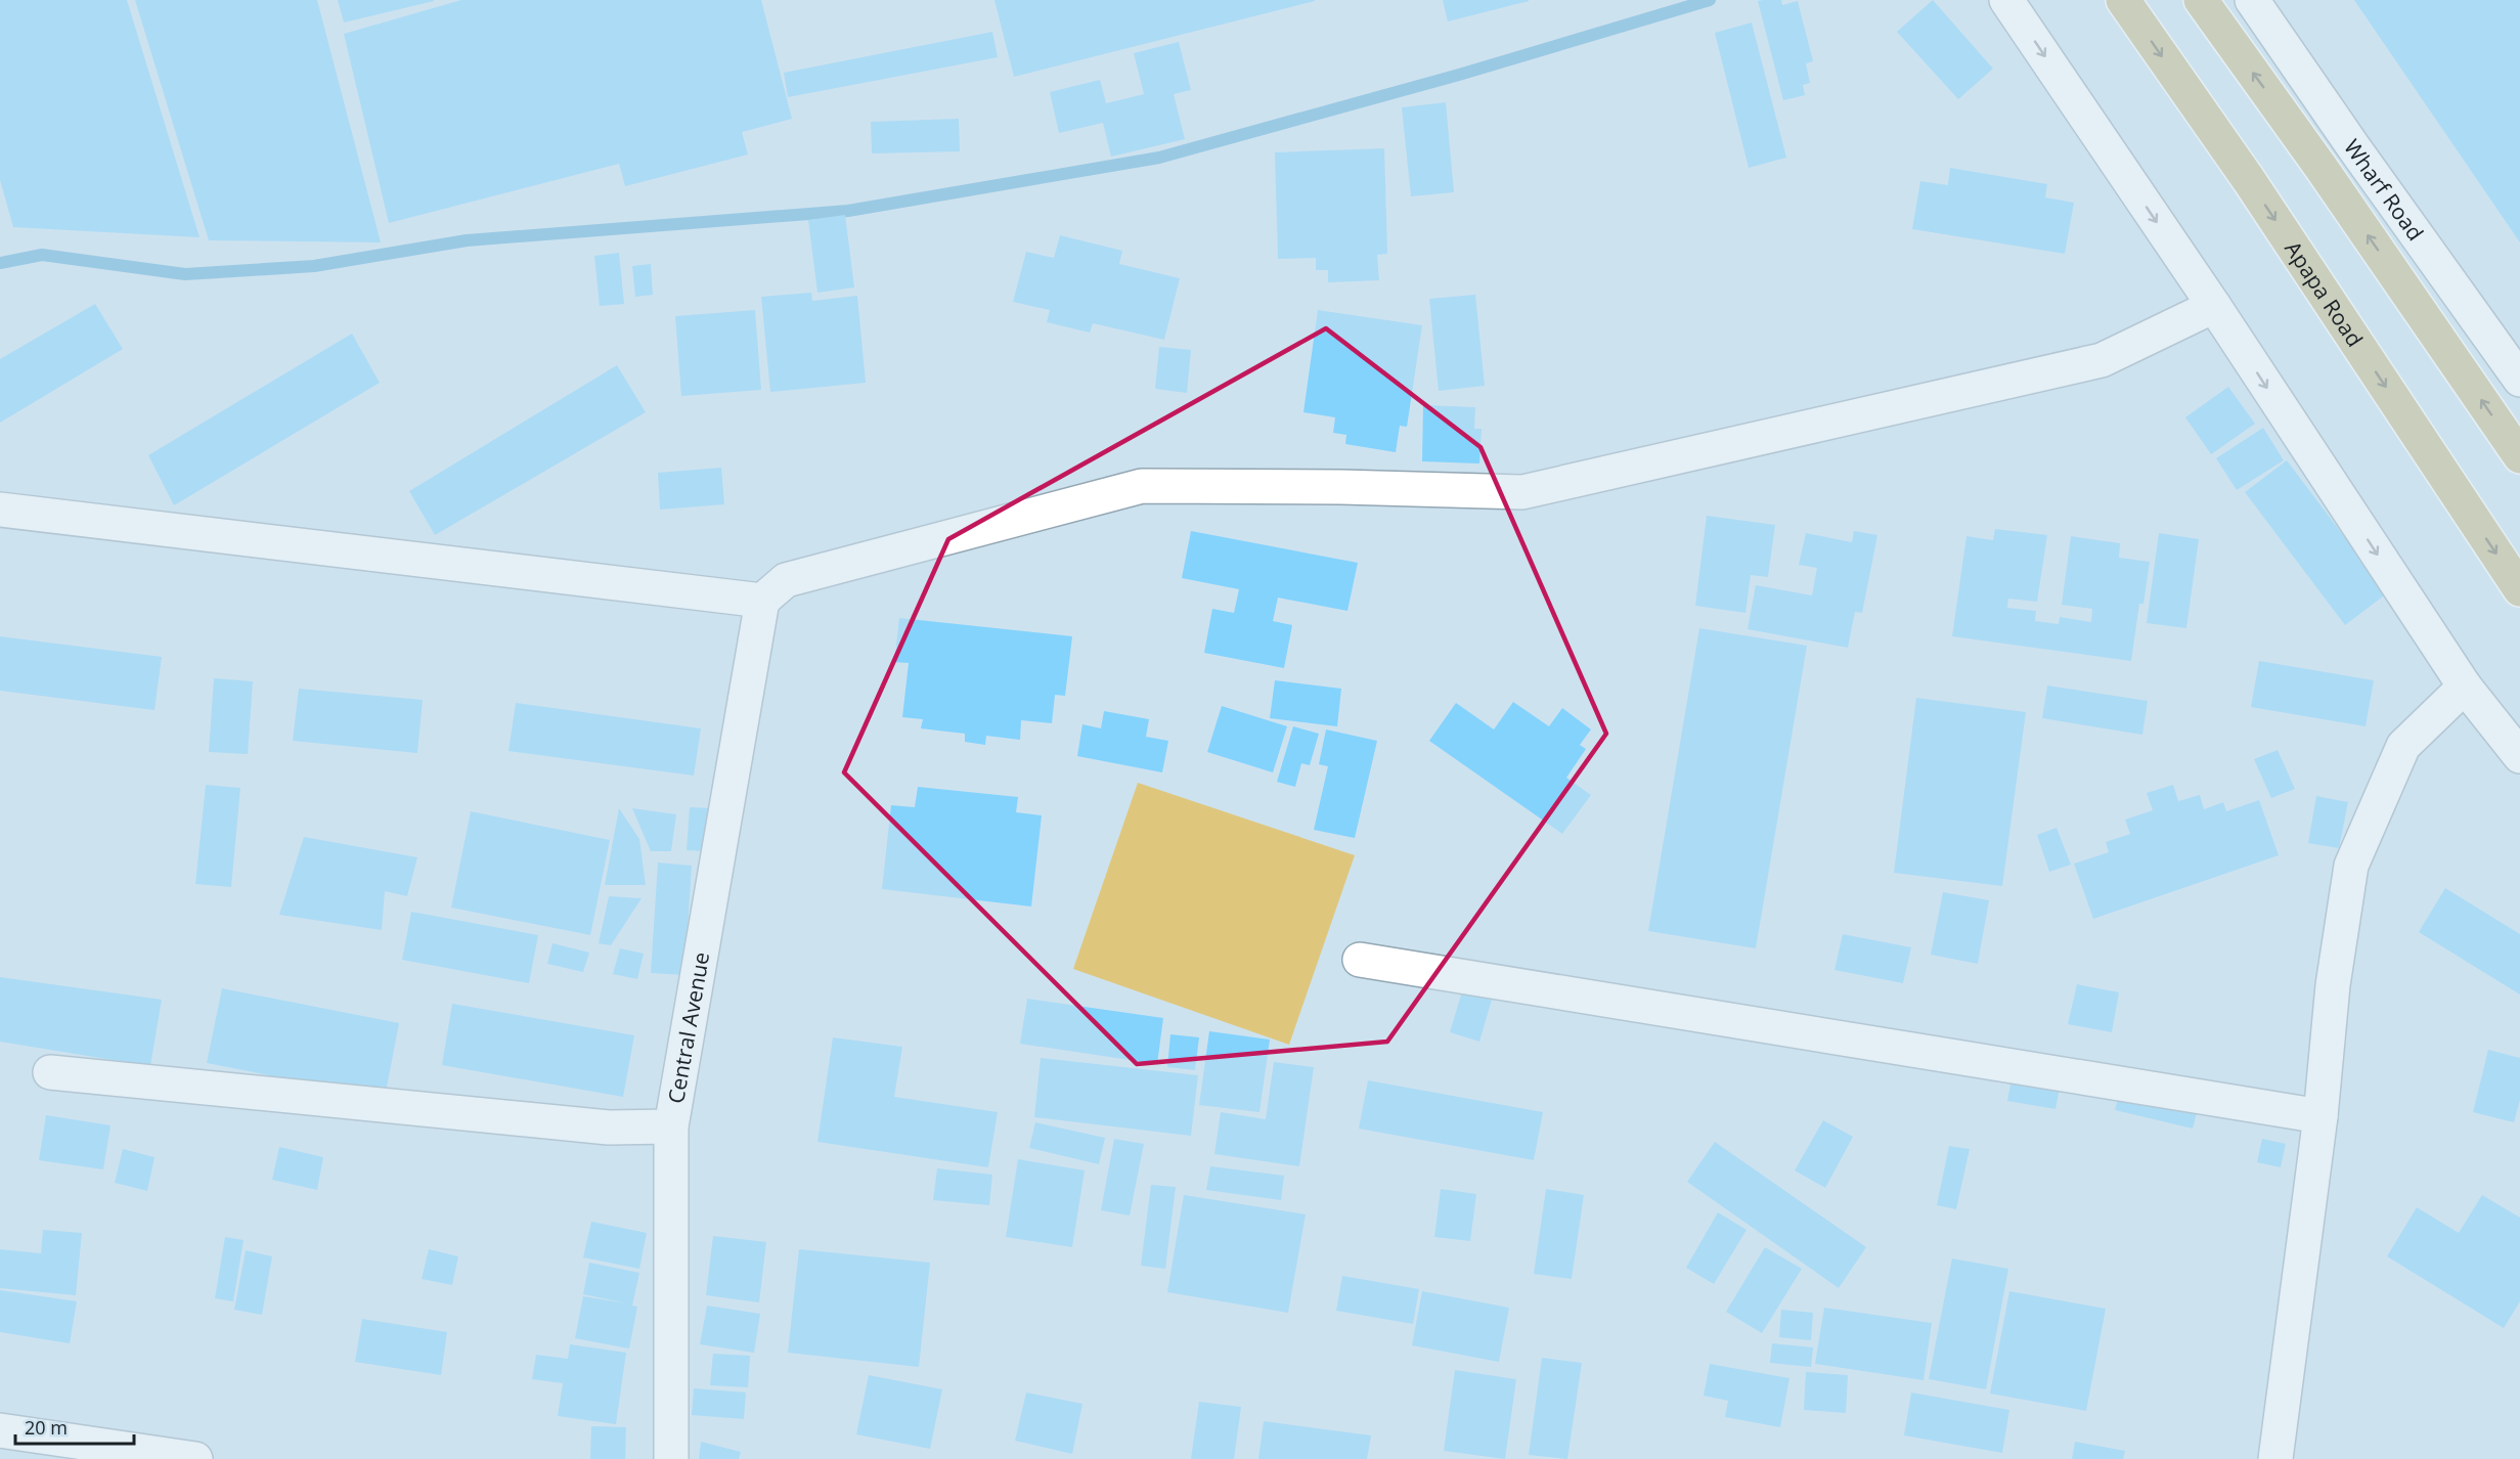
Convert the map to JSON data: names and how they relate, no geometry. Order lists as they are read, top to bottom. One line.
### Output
{"streets":{"main road":["Apapa Road"],"street":["Wharf Road","Central Avenue"]},"scale_bar":"20 m"}
